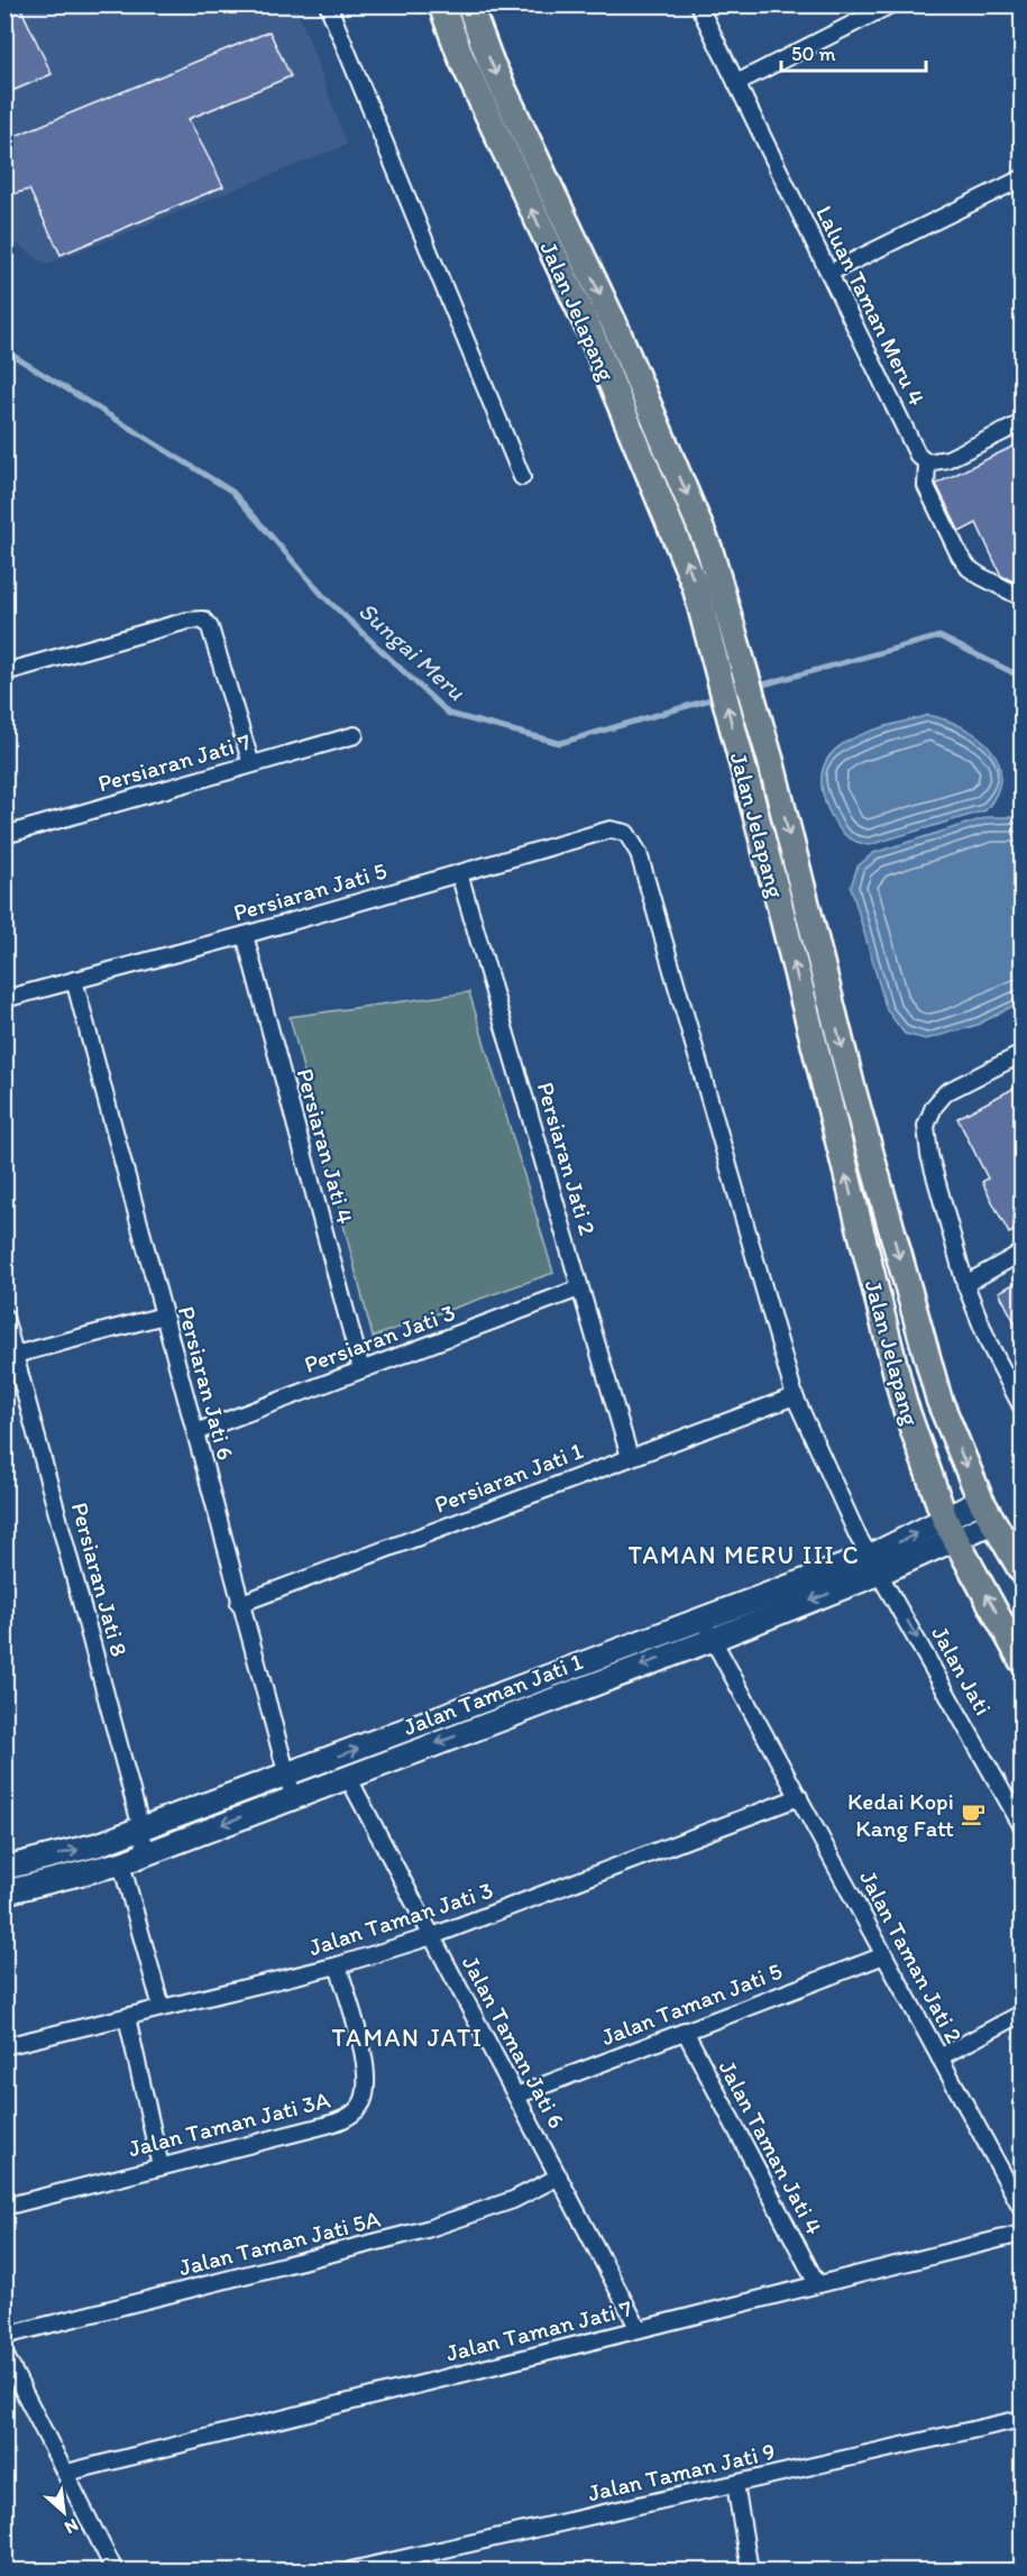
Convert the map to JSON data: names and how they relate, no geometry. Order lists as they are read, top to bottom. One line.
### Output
{"streets":{"main road":["Jalan Jelapang"],"street":["Laluan Taman Meru 4","Persiaran Jati 7","Persiaran Jati 5","Persiaran Jati 4","Persiaran Jati 2","Persiaran Jati 3","Persiaran Jati 6","Persiaran Jati 1","Persiaran Jati 8","Jalan Jati","Jalan Taman Jati 1","Jalan Taman Jati 3","Jalan Taman Jati 2","Jalan Taman Jati 5","Jalan Taman Jati 6","Jalan Taman Jati 3A","Jalan Taman Jati 4","Jalan Taman Jati 5A","Jalan Taman Jati 7","Jalan Taman Jati 9"]},"crossings":[["Jalan Jelapang","Jalan Taman Jati 1"],["Persiaran Jati 5","Persiaran Jati 4"],["Persiaran Jati 5","Persiaran Jati 2"],["Persiaran Jati 5","Persiaran Jati 6"],["Persiaran Jati 5","Jalan Jati"],["Persiaran Jati 4","Persiaran Jati 3"],["Persiaran Jati 2","Persiaran Jati 3"],["Persiaran Jati 2","Persiaran Jati 1"],["Persiaran Jati 3","Persiaran Jati 6"],["Persiaran Jati 6","Persiaran Jati 1"],["Persiaran Jati 6","Jalan Taman Jati 1"],["Persiaran Jati 1","Jalan Jati"],["Persiaran Jati 8","Jalan Taman Jati 1"],["Jalan Jati","Jalan Taman Jati 1"],["Jalan Taman Jati 1","Jalan Taman Jati 2"],["Jalan Taman Jati 1","Jalan Taman Jati 6"],["Jalan Taman Jati 3","Jalan Taman Jati 2"],["Jalan Taman Jati 3","Jalan Taman Jati 6"],["Jalan Taman Jati 3","Jalan Taman Jati 3A"],["Jalan Taman Jati 2","Jalan Taman Jati 5"],["Jalan Taman Jati 5","Jalan Taman Jati 6"],["Jalan Taman Jati 5","Jalan Taman Jati 4"],["Jalan Taman Jati 6","Jalan Taman Jati 5A"],["Jalan Taman Jati 6","Jalan Taman Jati 7"],["Jalan Taman Jati 4","Jalan Taman Jati 7"]],"districts":["TAMAN MERU III C","TAMAN JATI"],"water":["Sungai Meru"],"places":{"cafe":["Kedai Kopi Kang Fatt"]},"scale_bar":"50 m","north":"bottom right"}
